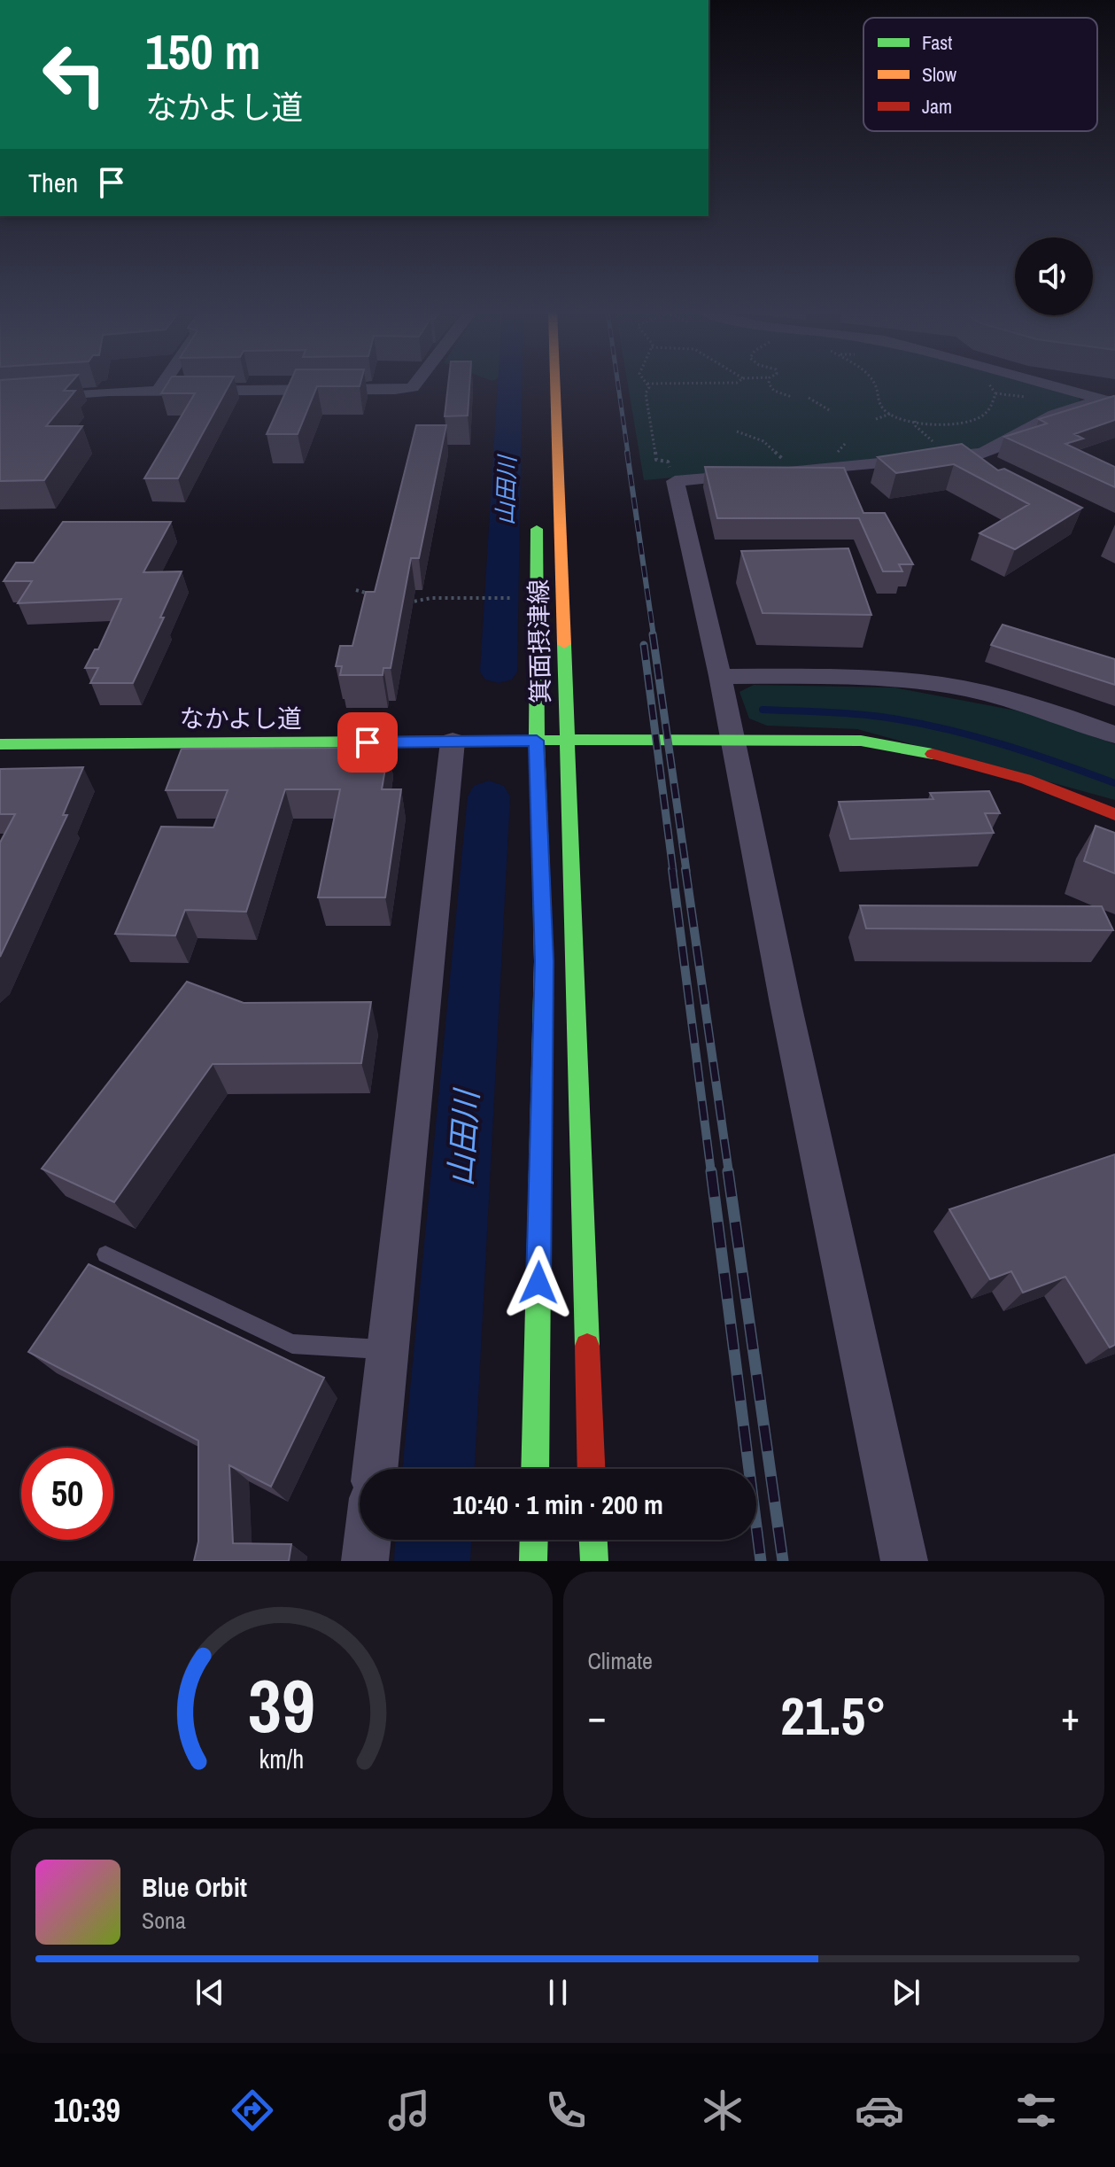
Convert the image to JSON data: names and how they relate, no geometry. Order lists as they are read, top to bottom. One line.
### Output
{"streets":{"main road":["箕面摂津線","なかよし道"]},"crossings":[["箕面摂津線","なかよし道"]],"water":["山田川"],"legend":["Fast","Slow","Jam"],"page":{"turn":["150 m","なかよし道"],"then":"Then","limit":"50","trip":"10:40 · 1 min · 200 m","tile":"Climate","heat":["−","21.5°","+"],"song":["Blue Orbit","Sona"],"tabs":"10:39","gauge":["39","km/h"]}}
